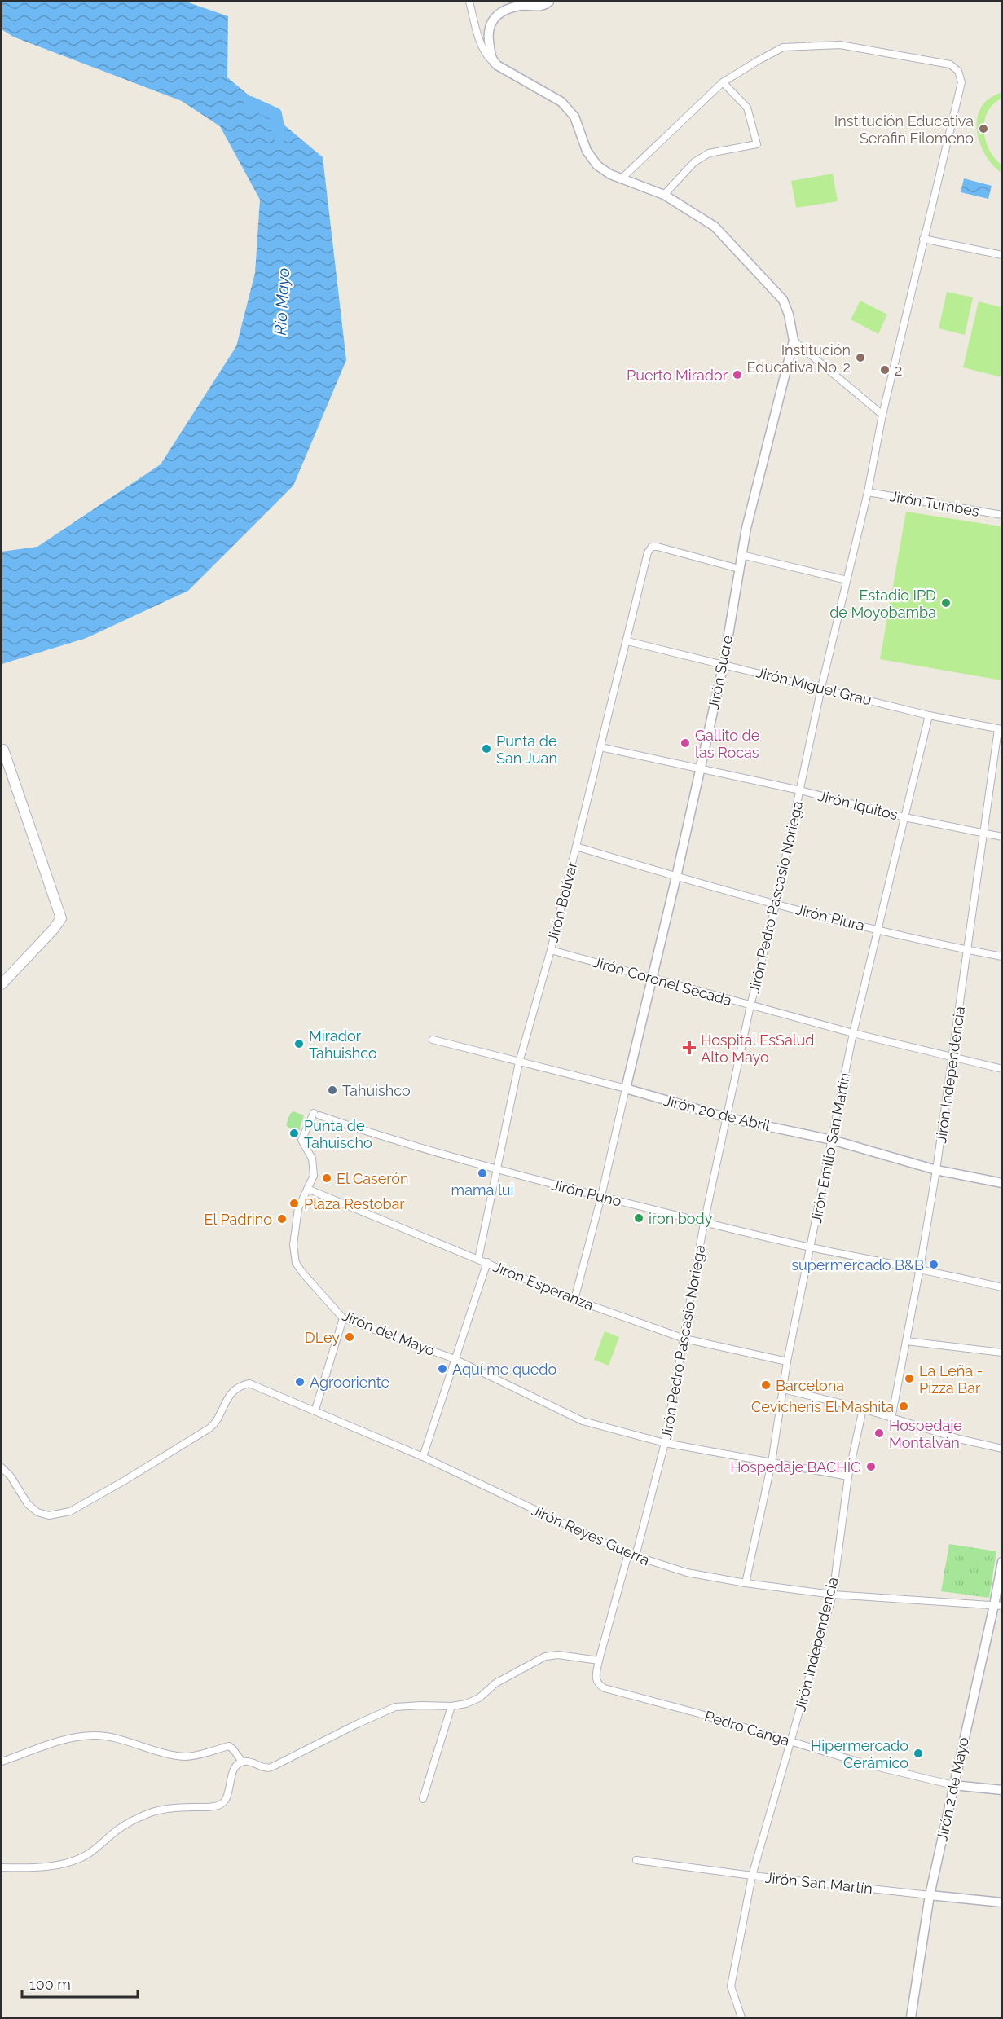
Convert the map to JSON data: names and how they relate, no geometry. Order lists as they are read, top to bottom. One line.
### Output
{"streets":{"street":["Jirón Tumbes","Jirón Sucre","Jirón Miguel Grau","Jirón Iquitos","Jirón Pedro Pascasio Noriega","Jirón Bolívar","Jirón Piura","Jirón Coronel Secada","Jirón Independencia","Jirón 20 de Abril","Jirón Emilio San Martín","Jirón Puno","Jirón Esperanza","Jirón del Mayo","Jirón Reyes Guerra","Pedro Canga","Jirón 2 de Mayo","Jirón San Martín"]},"crossings":[["Jirón Tumbes","Jirón Pedro Pascasio Noriega"],["Jirón Sucre","Jirón Miguel Grau"],["Jirón Sucre","Jirón Iquitos"],["Jirón Sucre","Jirón Bolívar"],["Jirón Sucre","Jirón Piura"],["Jirón Sucre","Jirón Coronel Secada"],["Jirón Sucre","Jirón 20 de Abril"],["Jirón Miguel Grau","Jirón Pedro Pascasio Noriega"],["Jirón Miguel Grau","Jirón Bolívar"],["Jirón Miguel Grau","Jirón Independencia"],["Jirón Miguel Grau","Jirón Emilio San Martín"],["Jirón Iquitos","Jirón Pedro Pascasio Noriega"],["Jirón Iquitos","Jirón Bolívar"],["Jirón Iquitos","Jirón Independencia"],["Jirón Iquitos","Jirón Emilio San Martín"],["Jirón Pedro Pascasio Noriega","Jirón Piura"],["Jirón Pedro Pascasio Noriega","Jirón Coronel Secada"],["Jirón Pedro Pascasio Noriega","Jirón 20 de Abril"],["Jirón Pedro Pascasio Noriega","Jirón Puno"],["Jirón Pedro Pascasio Noriega","Jirón Esperanza"],["Jirón Pedro Pascasio Noriega","Jirón del Mayo"],["Jirón Pedro Pascasio Noriega","Jirón Reyes Guerra"],["Jirón Bolívar","Jirón Piura"],["Jirón Bolívar","Jirón Coronel Secada"],["Jirón Bolívar","Jirón 20 de Abril"],["Jirón Bolívar","Jirón Puno"],["Jirón Bolívar","Jirón Esperanza"],["Jirón Piura","Jirón Independencia"],["Jirón Piura","Jirón Emilio San Martín"],["Jirón Coronel Secada","Jirón Independencia"],["Jirón Coronel Secada","Jirón Emilio San Martín"],["Jirón Independencia","Jirón 20 de Abril"],["Jirón Independencia","Jirón Puno"],["Jirón Independencia","Jirón del Mayo"],["Jirón Independencia","Jirón Reyes Guerra"],["Jirón Independencia","Pedro Canga"],["Jirón Independencia","Jirón San Martín"],["Jirón 20 de Abril","Jirón Emilio San Martín"],["Jirón Emilio San Martín","Jirón Puno"],["Jirón Emilio San Martín","Jirón Esperanza"],["Jirón Emilio San Martín","Jirón del Mayo"],["Jirón Emilio San Martín","Jirón Reyes Guerra"],["Jirón Puno","Jirón del Mayo"],["Jirón Esperanza","Jirón del Mayo"],["Jirón Reyes Guerra","Jirón 2 de Mayo"],["Pedro Canga","Jirón 2 de Mayo"],["Jirón 2 de Mayo","Jirón San Martín"]],"water":["Río Mayo"],"places":{"other":["Institución Educativa Serafin Filomeno","Institución Educativa No. 2","2","Puerto Mirador","Estadio IPD de Moyobamba","Gallito de las Rocas","Punta de San Juan","Mirador Tahuishco","Tahuishco","Punta de Tahuischo","mama lui","El Caserón","Plaza Restobar","iron body","El Padrino","supermercado B&B","DLey","Aquí me quedo","La Leña - Pizza Bar","Agrooriente","Barcelona","Cevicheris El Mashita","Hospedaje Montalván","Hospedaje BACHÍG","Hipermercado Cerámico"],"health":["Hospital EsSalud Alto Mayo"]},"scale_bar":"100 m"}
